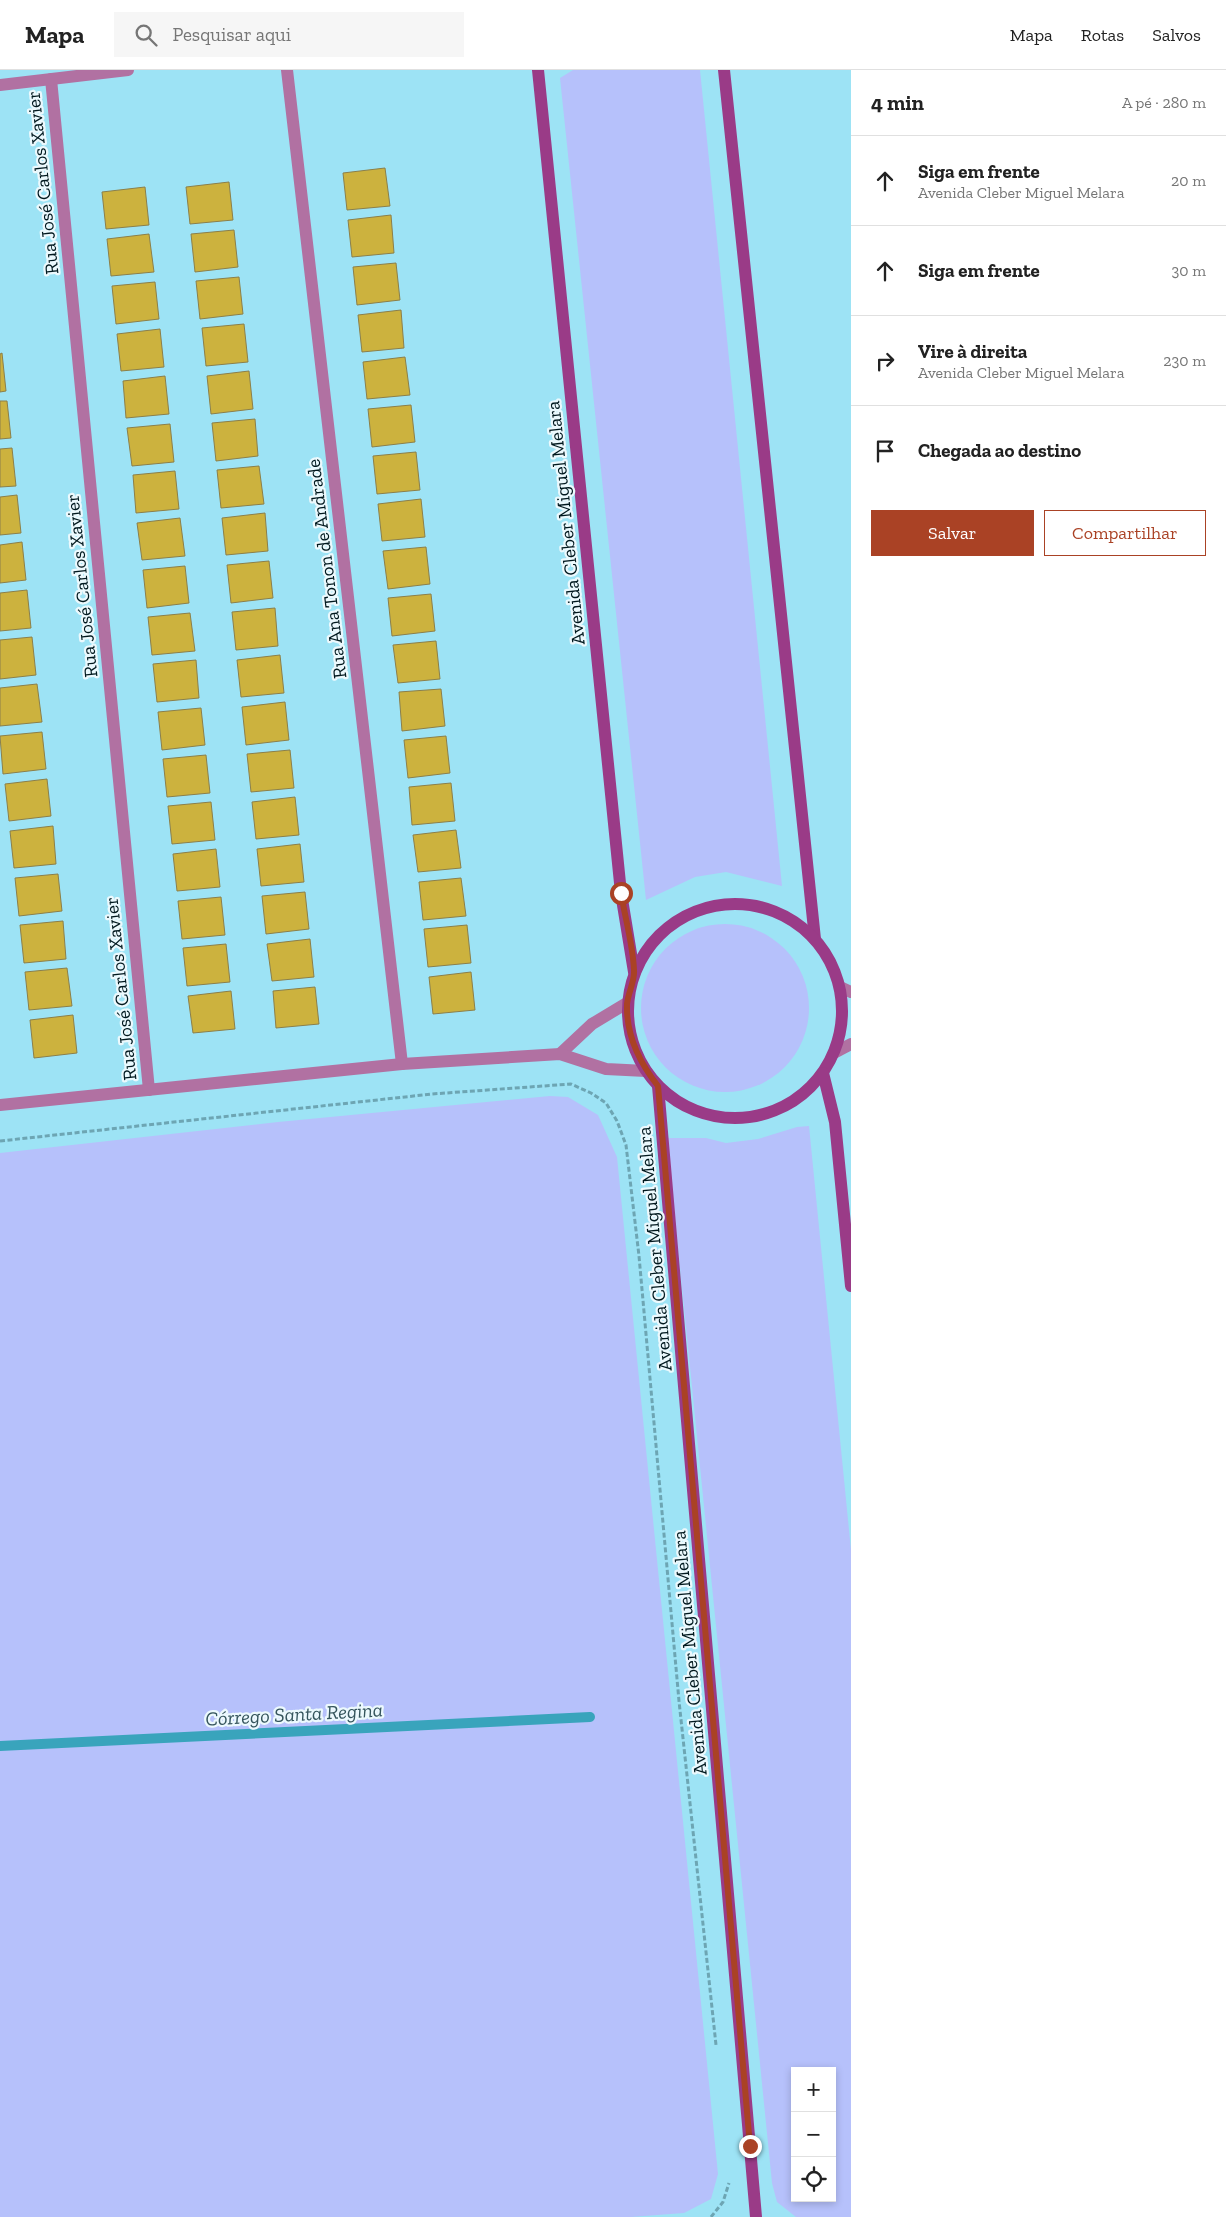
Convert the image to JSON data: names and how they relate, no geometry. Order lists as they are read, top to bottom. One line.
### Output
{"streets":{"street":["Rua José Carlos Xavier","Avenida Cleber Miguel Melara","Rua Ana Tonon de Andrade"]},"water":["Córrego Santa Regina"],"page":{"header":"Mapa","search":"Pesquisar aqui","nav":["Mapa","Rotas","Salvos"],"heading":["4 min","A pé · 280 m"],"list":[["Siga em frente","Avenida Cleber Miguel Melara","20 m"],["Siga em frente","30 m"],["Vire à direita","Avenida Cleber Miguel Melara","230 m"],"Chegada ao destino"],"buttons":["Salvar","Compartilhar"],"map_buttons":["+","−"]}}
